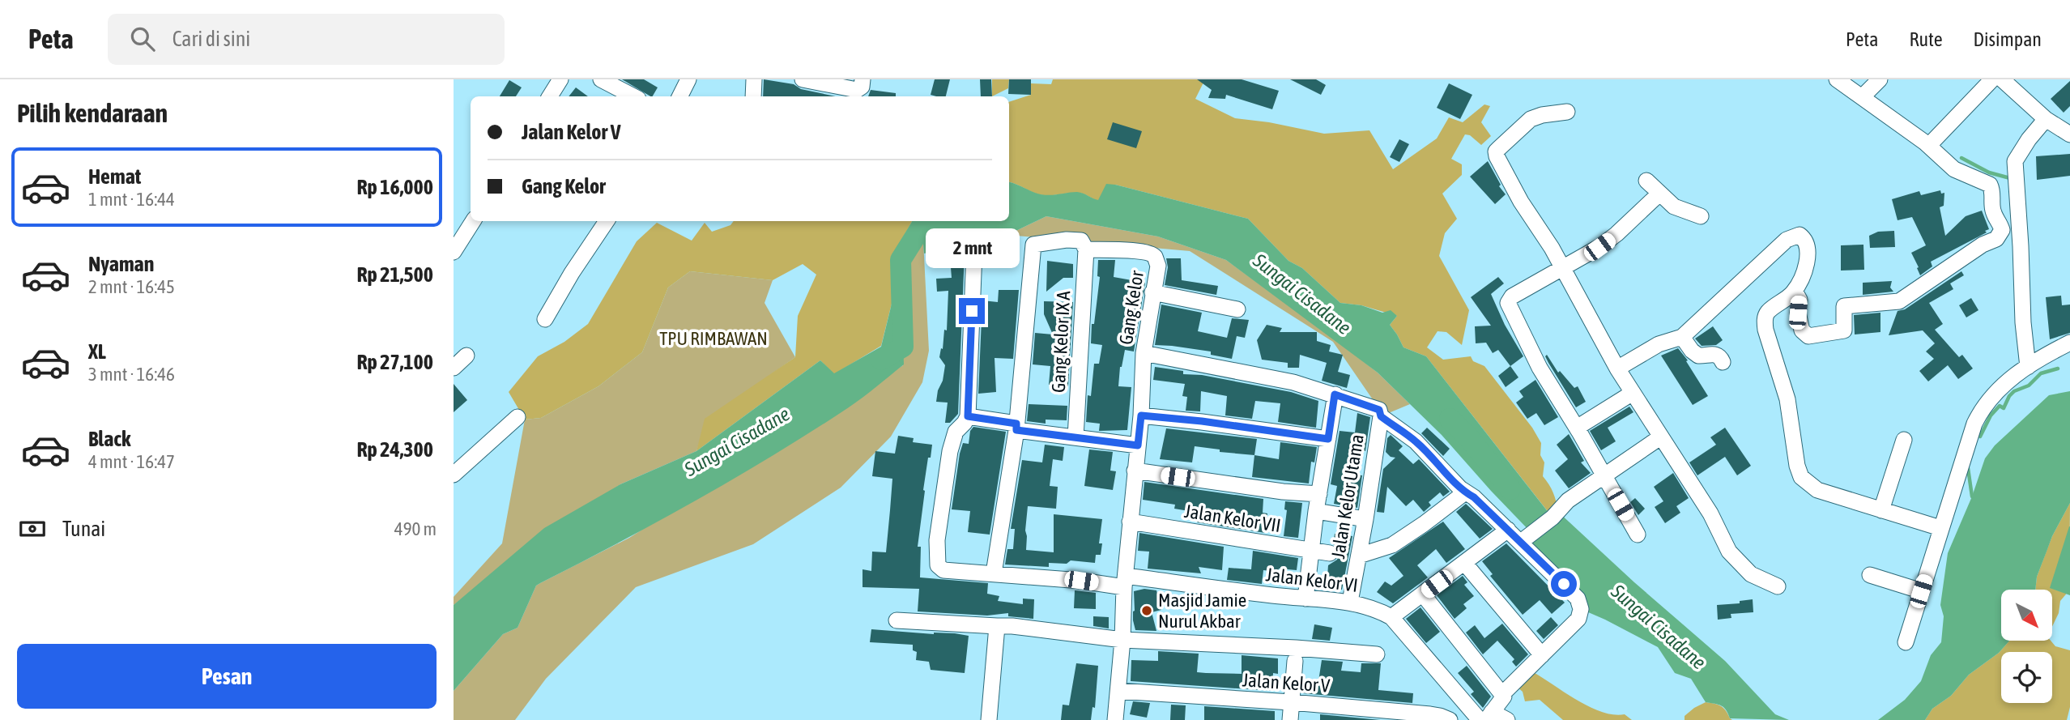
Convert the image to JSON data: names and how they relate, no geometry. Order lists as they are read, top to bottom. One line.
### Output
{"streets":{"street":["Gang Kelor","Gang Kelor IX A","Jalan Kelor Utama","Jalan Kelor VII","Jalan Kelor VI","Jalan Kelor V"]},"crossings":[["Gang Kelor","Gang Kelor IX A"],["Gang Kelor","Jalan Kelor Utama"],["Gang Kelor","Jalan Kelor VII"],["Gang Kelor","Jalan Kelor VI"],["Gang Kelor","Jalan Kelor V"],["Jalan Kelor Utama","Jalan Kelor VII"],["Jalan Kelor Utama","Jalan Kelor VI"]],"water":["Sungai Cisadane"],"parks":["TPU RIMBAWAN"],"places":["Masjid Jamie Nurul Akbar"],"north":"bottom right","page":{"header":"Peta","search":"Cari di sini","nav":["Peta","Rute","Disimpan"],"heading":"Pilih kendaraan","banner":["Jalan Kelor V","Gang Kelor"],"list":[{"name":"Hemat","note":"1 mnt · 16:44","value":"Rp 16,000"},{"name":"Nyaman","note":"2 mnt · 16:45","value":"Rp 21,500"},{"name":"XL","note":"3 mnt · 16:46","value":"Rp 27,100"},{"name":"Black","note":"4 mnt · 16:47","value":"Rp 24,300"}],"bubble":"2 mnt","pay":["Tunai","490 m"],"buttons":"Pesan"}}
